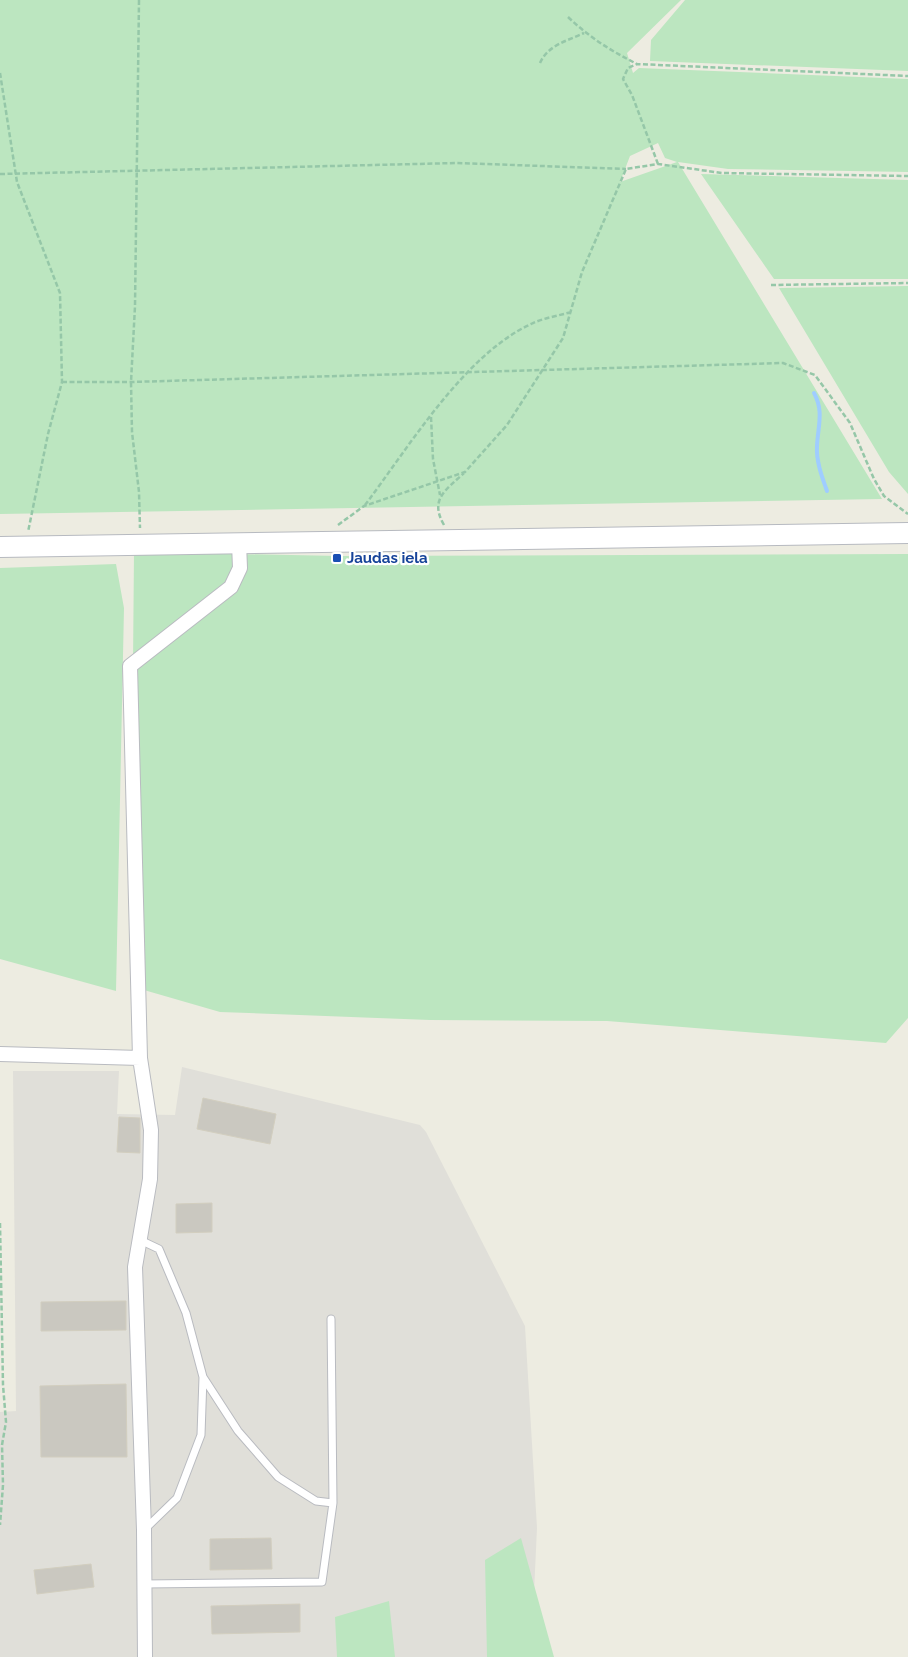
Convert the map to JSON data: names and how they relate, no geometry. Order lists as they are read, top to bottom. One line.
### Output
{"places":{"transit":["Jaudas iela"]}}
